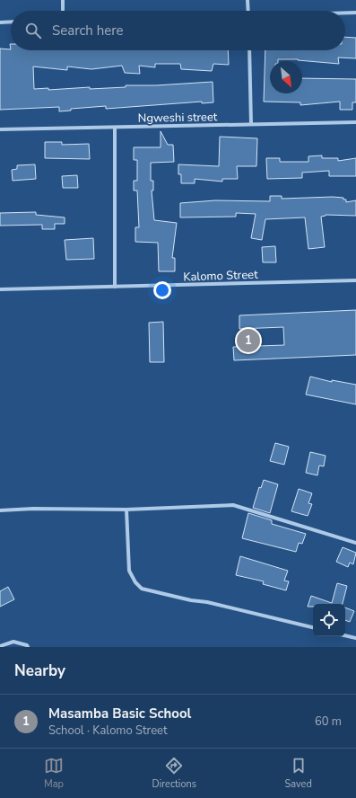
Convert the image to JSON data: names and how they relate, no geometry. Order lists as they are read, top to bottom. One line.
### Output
{"streets":{"street":["Ngweshi street","Kalomo Street"]},"north":"bottom right","page":{"search":"Search here","pins":"1","heading":"Nearby","list":[{"mark":"1","name":"Masamba Basic School","note":"School · Kalomo Street","value":"60 m"}],"nav":["Map","Directions","Saved"]}}
